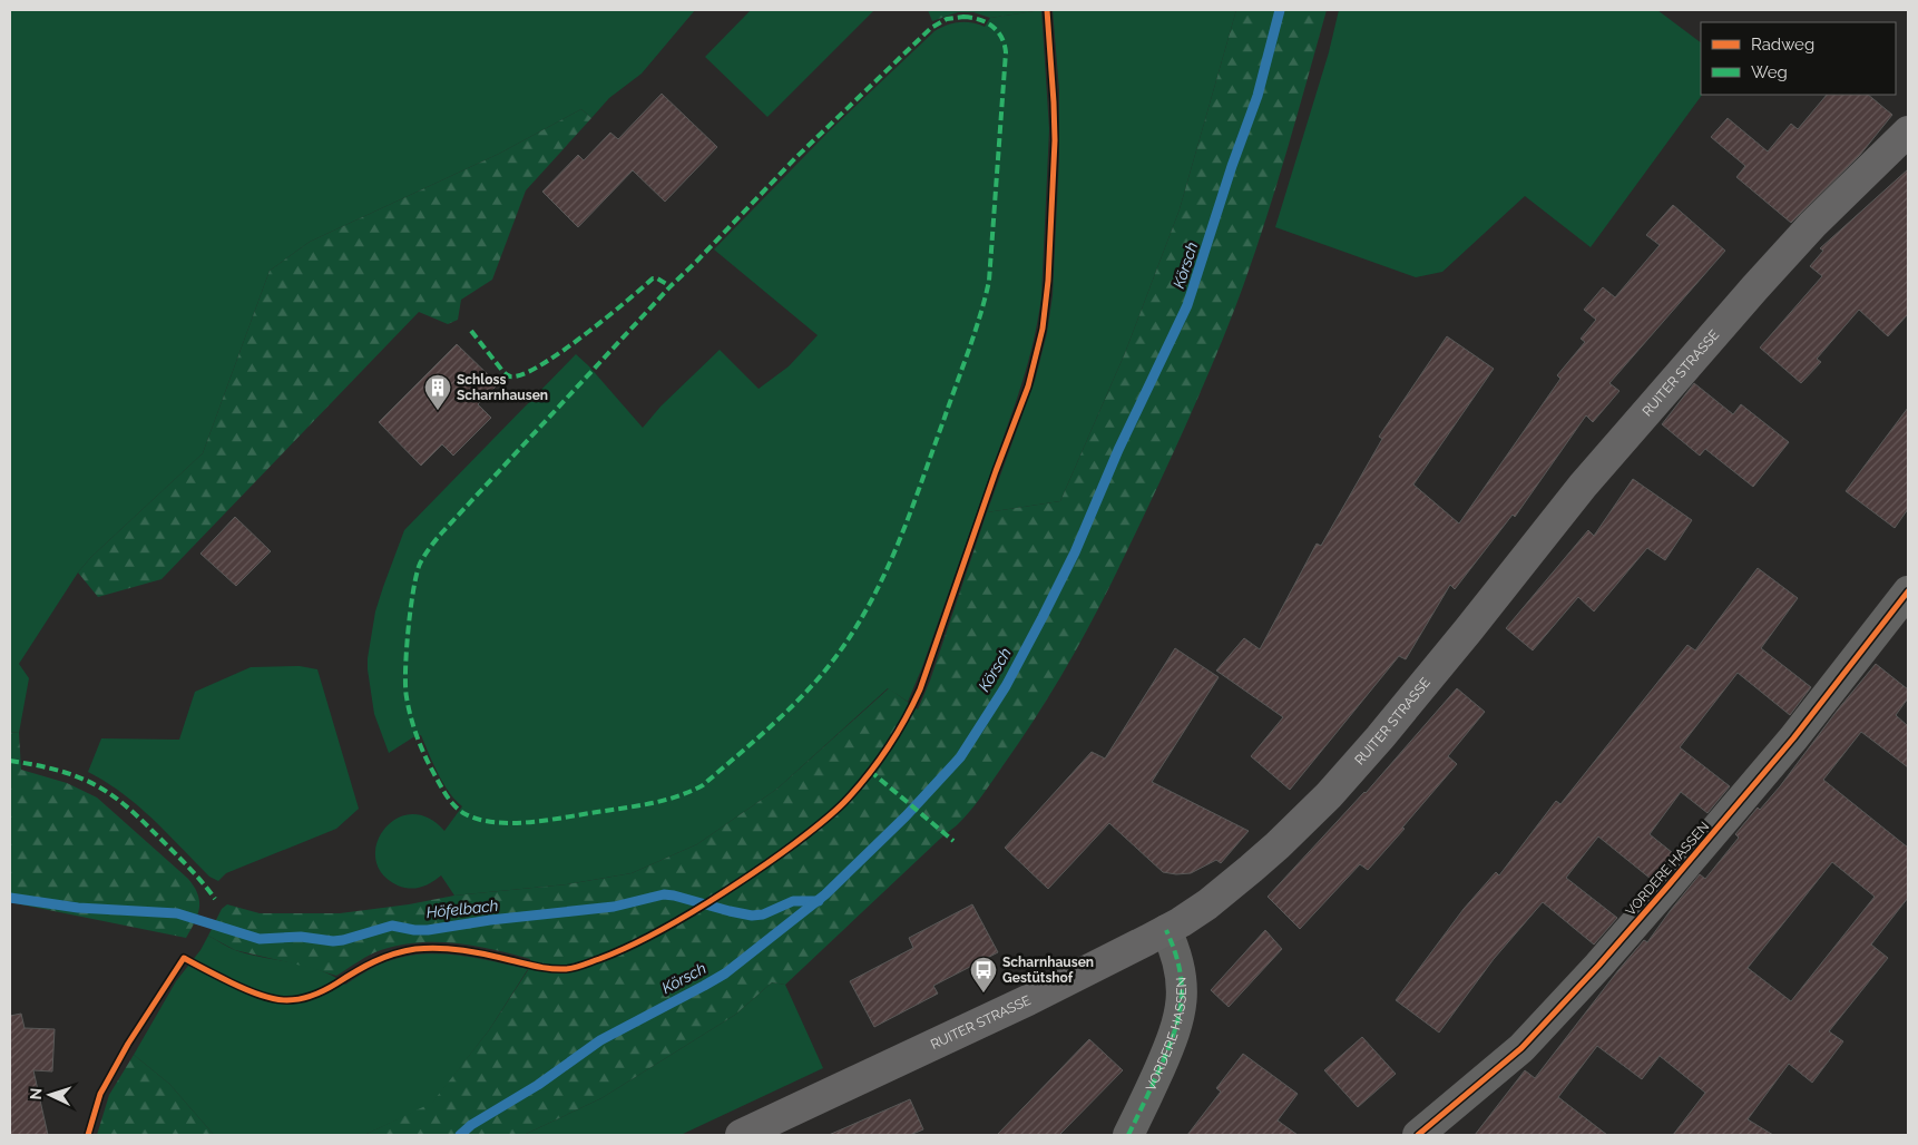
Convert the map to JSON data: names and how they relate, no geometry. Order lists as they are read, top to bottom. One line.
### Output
{"streets":{"main road":["RUITER STRASSE"],"street":["VORDERE HASSEN"]},"crossings":[["RUITER STRASSE","VORDERE HASSEN"]],"water":["Körsch","Höfelbach"],"places":{"building":["Schloss Scharnhausen"],"bus stop":["Scharnhausen Gestütshof"]},"legend":["Radweg","Weg"],"north":"left"}
